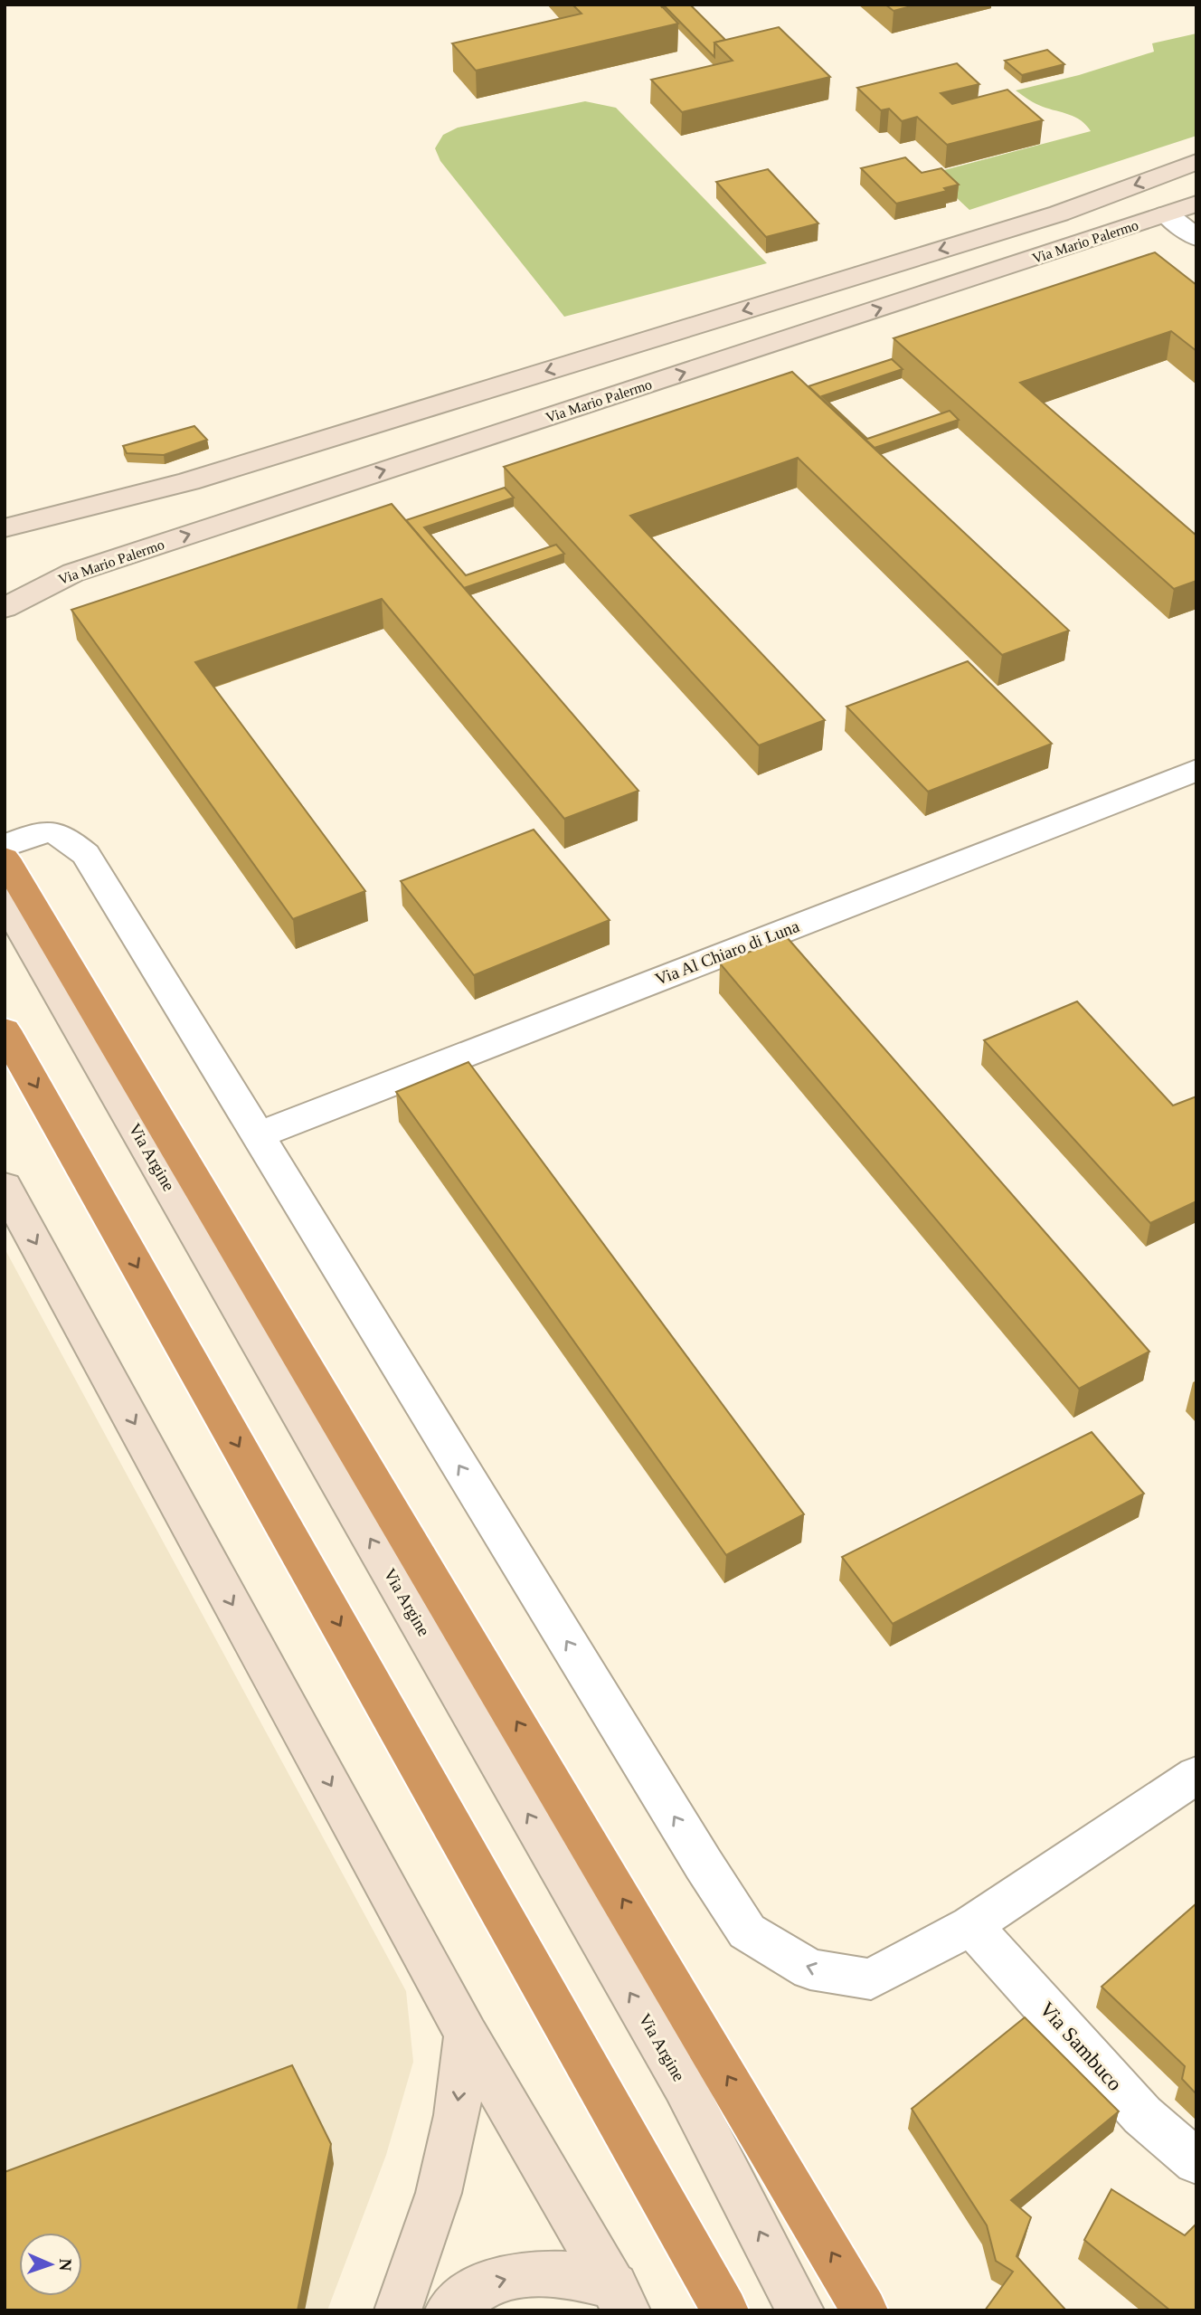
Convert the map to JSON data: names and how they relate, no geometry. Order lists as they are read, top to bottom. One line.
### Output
{"streets":{"street":["Via Mario Palermo","Via Al Chiaro di Luna","Via Argine","Via Sambuco"]},"north":"right"}
